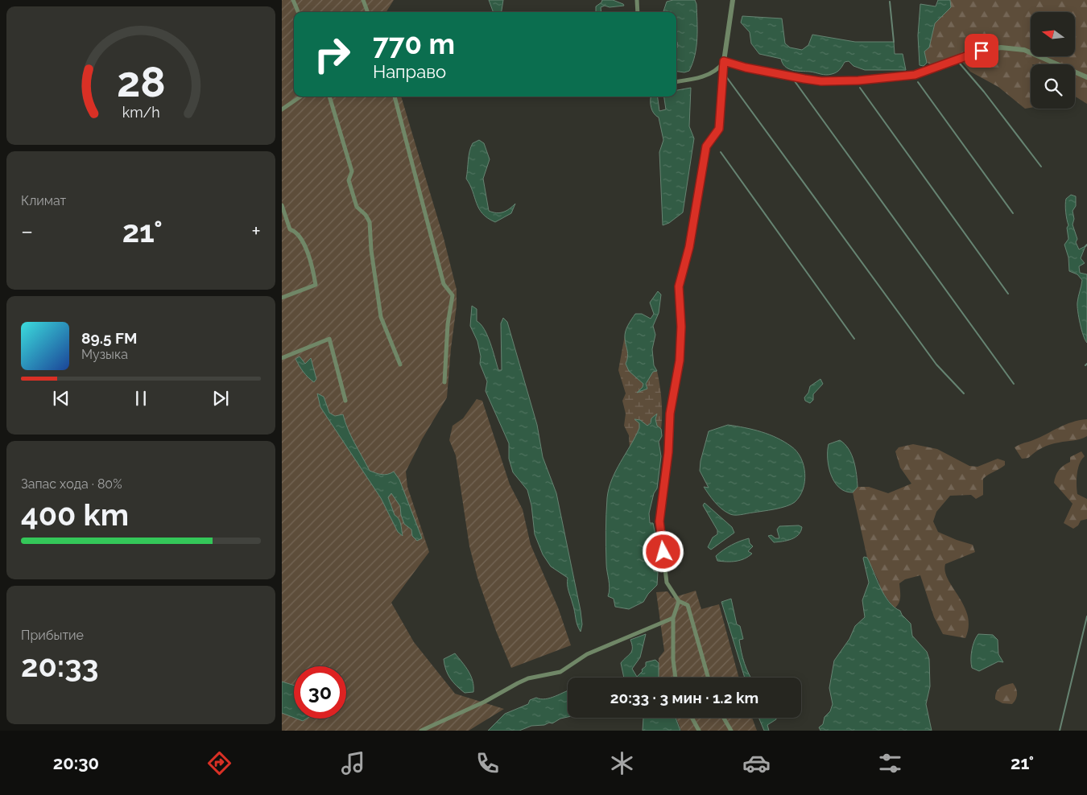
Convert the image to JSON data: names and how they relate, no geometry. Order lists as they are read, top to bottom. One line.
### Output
{"north":"left","page":{"turn":["770 m","Направо"],"tile":["Климат",["Запас хода · 80%","400 km"],["Прибытие","20:33"]],"heat":["−","21°","+"],"song":["89.5 FM","Музыка"],"limit":"30","trip":"20:33 · 3 мин · 1.2 km","tabs":["20:30","21°"],"gauge":["28","km/h"]}}
